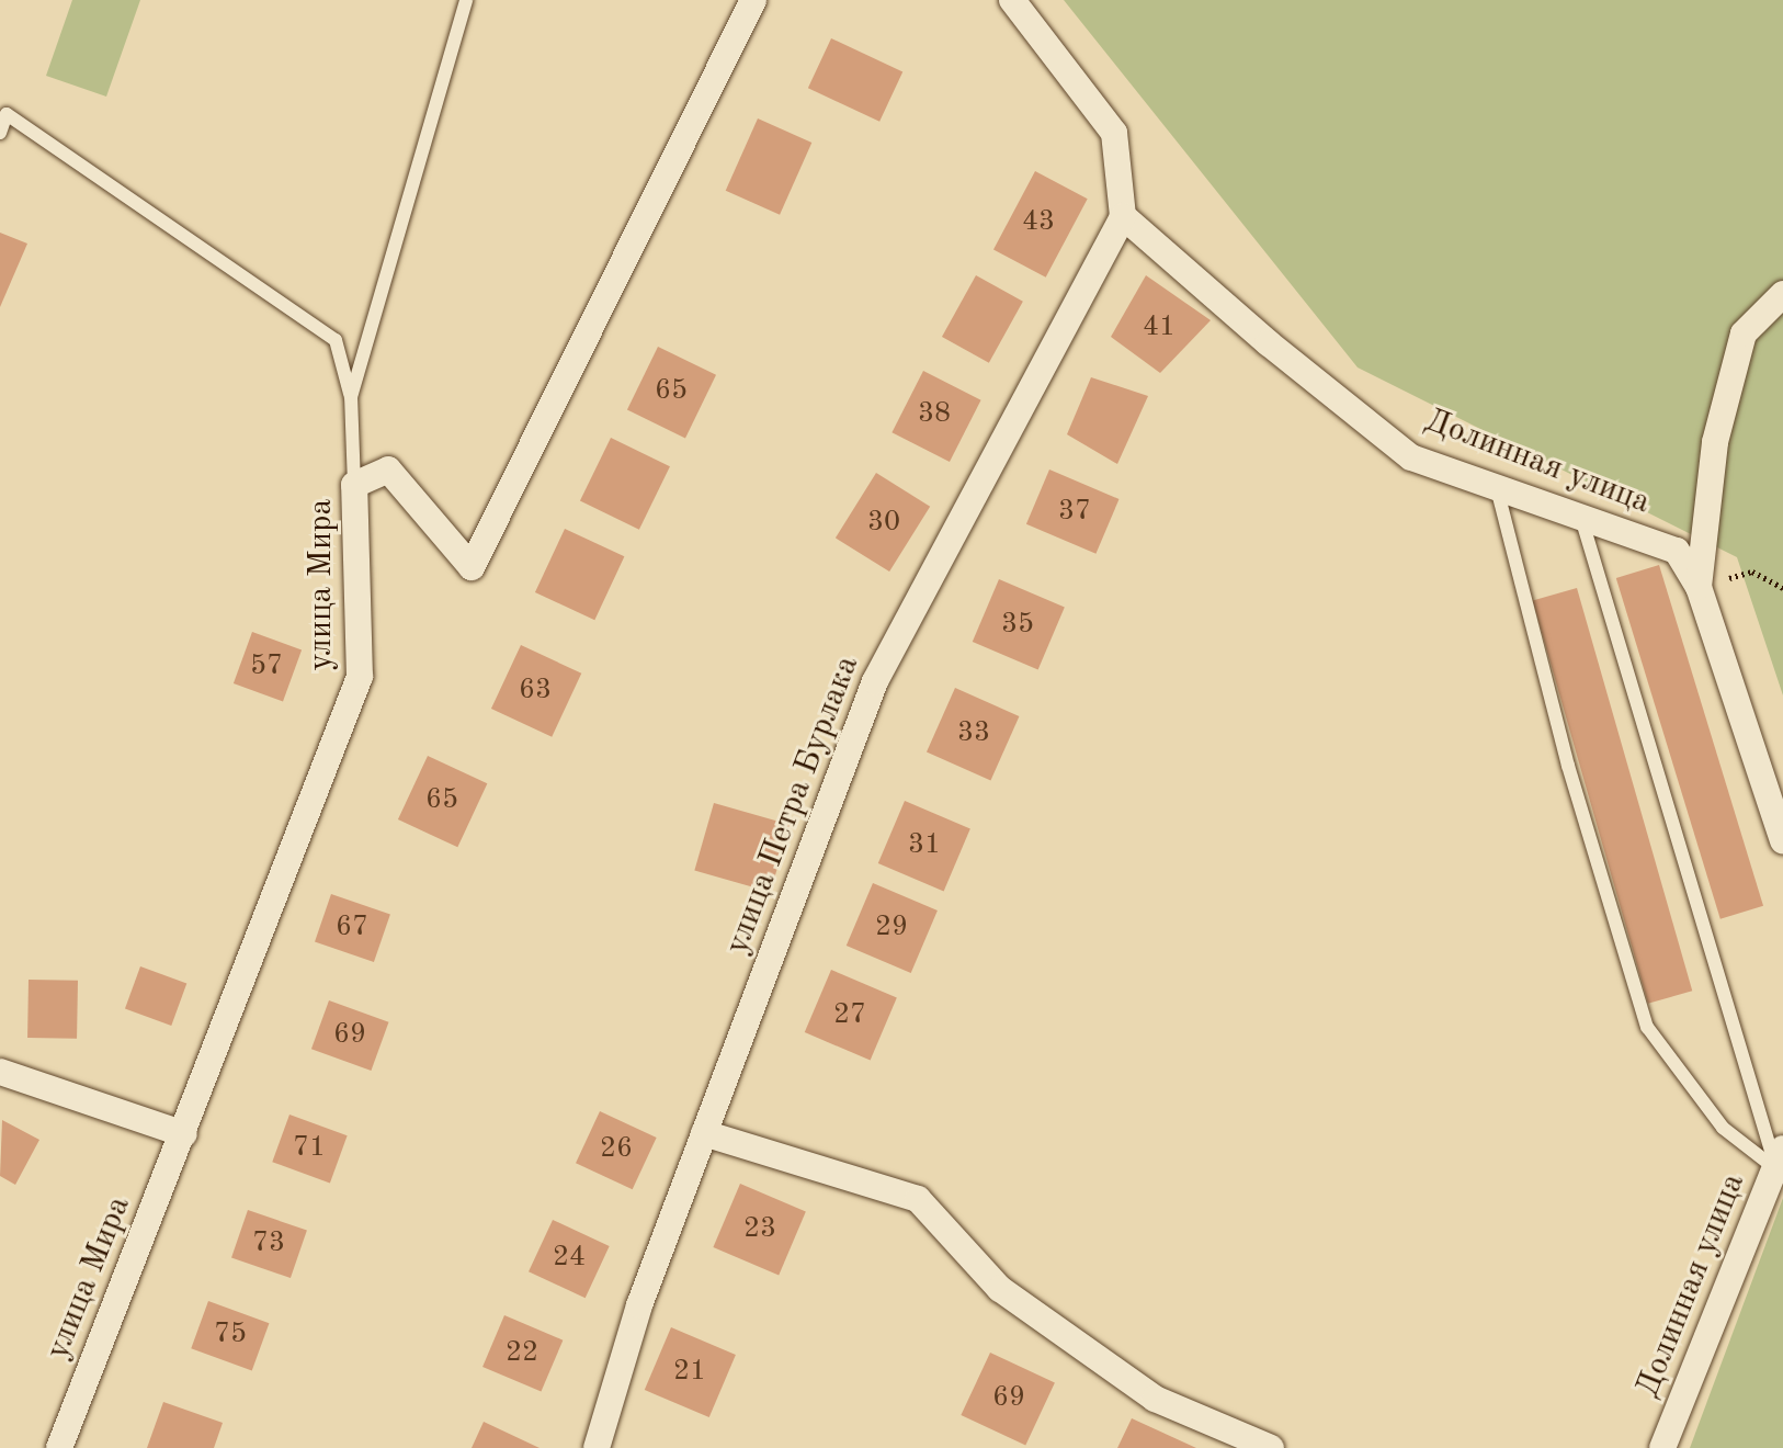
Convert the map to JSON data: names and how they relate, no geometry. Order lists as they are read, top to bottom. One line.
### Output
{"streets":{"street":["Долинная улица","улица Мира","улица Петра Бурлака"]},"crossings":[["Долинная улица","улица Петра Бурлака"]],"house_numbers":["43","41","65","38","37","30","35","57","63","33","65","31","67","29","27","69","71","26","23","73","24","75","22","21","69"]}
